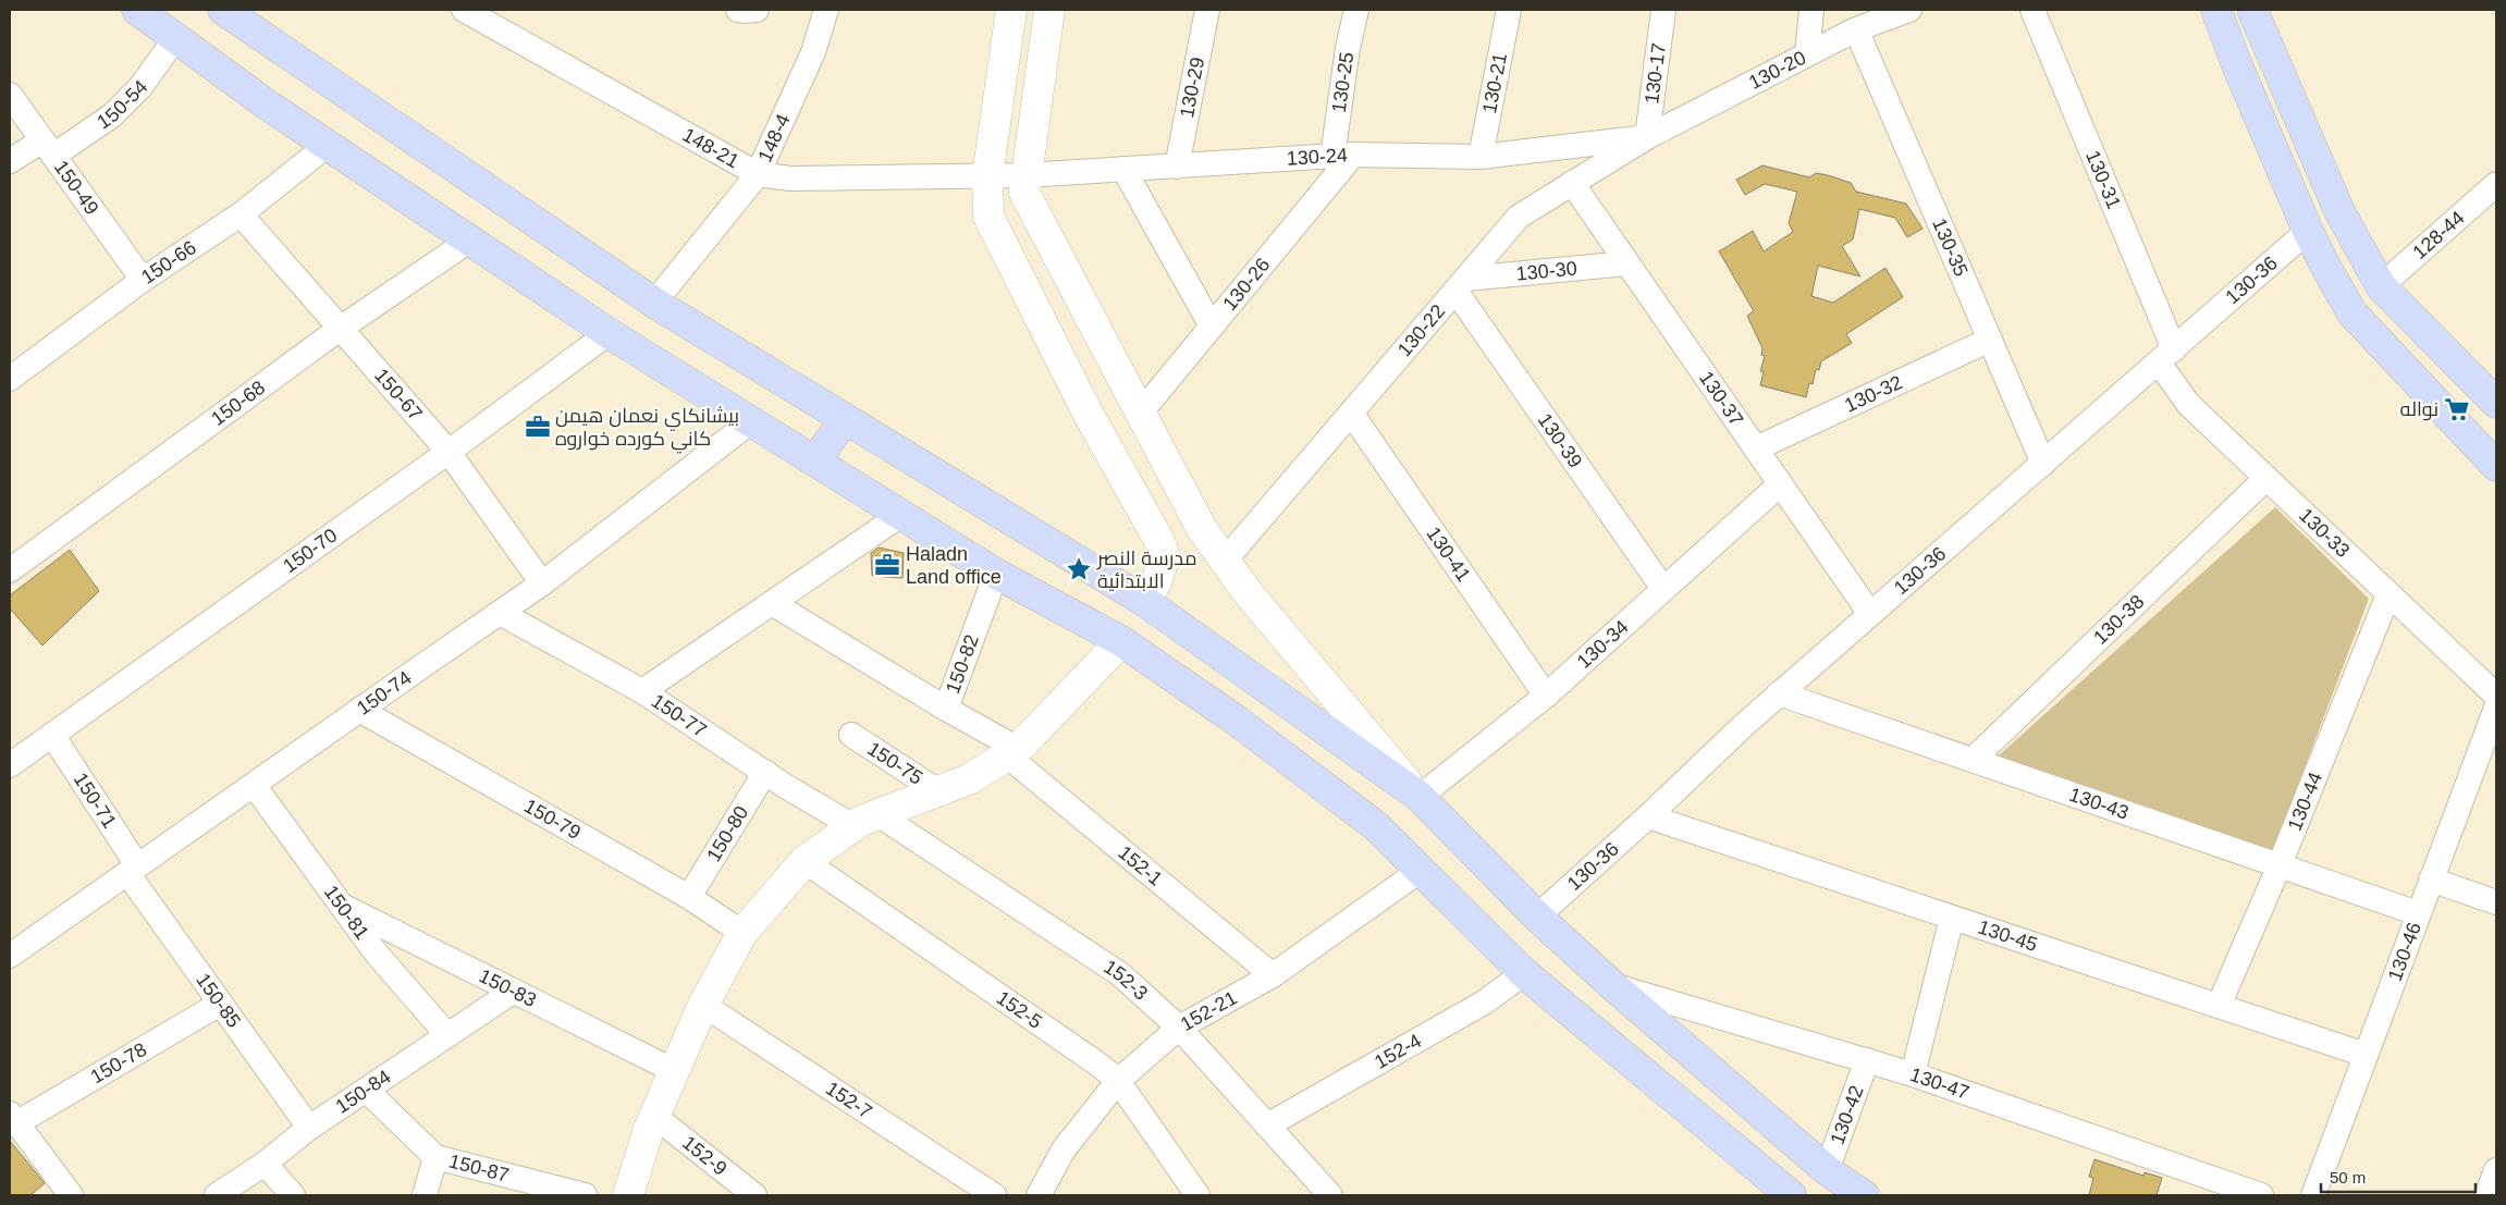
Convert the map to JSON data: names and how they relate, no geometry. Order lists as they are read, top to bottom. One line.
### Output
{"streets":{"street":["130-20","130-17","130-25","130-21","130-29","150-54","148-4","148-21","130-24","130-31","150-49","128-44","130-35","150-66","130-30","130-36","130-26","130-22","150-67","130-32","130-37","150-68","130-39","130-33","150-70","130-41","130-38","130-34","150-82","150-74","150-77","150-75","150-71","130-44","130-43","150-79","150-80","152-1","150-81","130-45","130-46","152-3","150-83","150-85","152-5","152-21","152-4","150-78","130-47","150-84","152-7","130-42","152-9","150-87"]},"crossings":[["130-20","130-17"],["130-20","130-24"],["130-20","130-35"],["130-20","130-22"],["130-17","130-24"],["130-17","130-22"],["130-25","130-24"],["130-25","130-26"],["130-21","130-24"],["130-29","130-24"],["150-54","150-49"],["148-4","148-21"],["148-21","130-24"],["130-24","130-26"],["130-24","130-22"],["130-31","130-36"],["130-31","130-33"],["150-49","150-66"],["130-35","130-36"],["130-35","130-32"],["150-66","150-67"],["130-30","130-22"],["130-30","130-37"],["130-30","130-39"],["130-36","130-37"],["130-36","130-33"],["130-36","130-43"],["130-36","130-45"],["130-22","130-37"],["130-22","130-39"],["130-22","130-41"],["150-67","150-68"],["150-67","150-70"],["150-67","150-74"],["130-32","130-37"],["130-37","130-34"],["130-39","130-34"],["130-33","130-38"],["130-33","130-44"],["150-70","150-71"],["130-41","130-34"],["130-38","130-43"],["150-82","152-1"],["150-74","150-77"],["150-74","150-71"],["150-74","150-79"],["150-74","150-81"],["150-74","150-85"],["150-77","150-80"],["150-77","152-3"],["150-71","150-85"],["130-44","130-43"],["130-44","130-45"],["130-43","130-46"],["150-79","150-80"],["152-1","152-21"],["150-81","150-83"],["150-81","150-84"],["130-45","130-46"],["152-3","152-21"],["152-3","152-4"],["150-83","150-84"],["150-85","150-78"],["150-85","150-84"],["152-5","152-21"],["130-47","130-42"],["150-84","150-87"]],"places":{"supermarket":["نواله"],"office":["بيشانكاي نعمان هيمن كاني كورده خواروه","Haladn Land office"],"place":["مدرسة النصر الابتدائية"]},"scale_bar":"50 m"}
